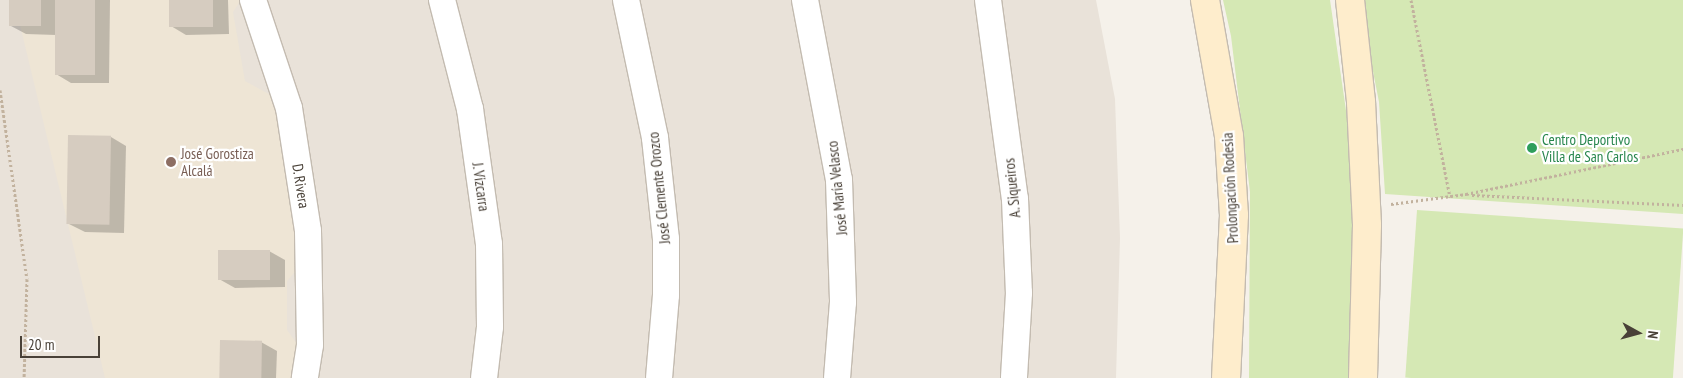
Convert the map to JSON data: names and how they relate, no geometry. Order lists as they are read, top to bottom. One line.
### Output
{"streets":{"street":["D. Rivera","J. Vizcarra","José Clemente Orozco","José María Velasco","A. Siqueiros","Prolongación Rodesia"]},"places":["Centro Deportivo Villa de San Carlos","José Gorostiza Alcalá"],"scale_bar":"20 m","north":"right"}
